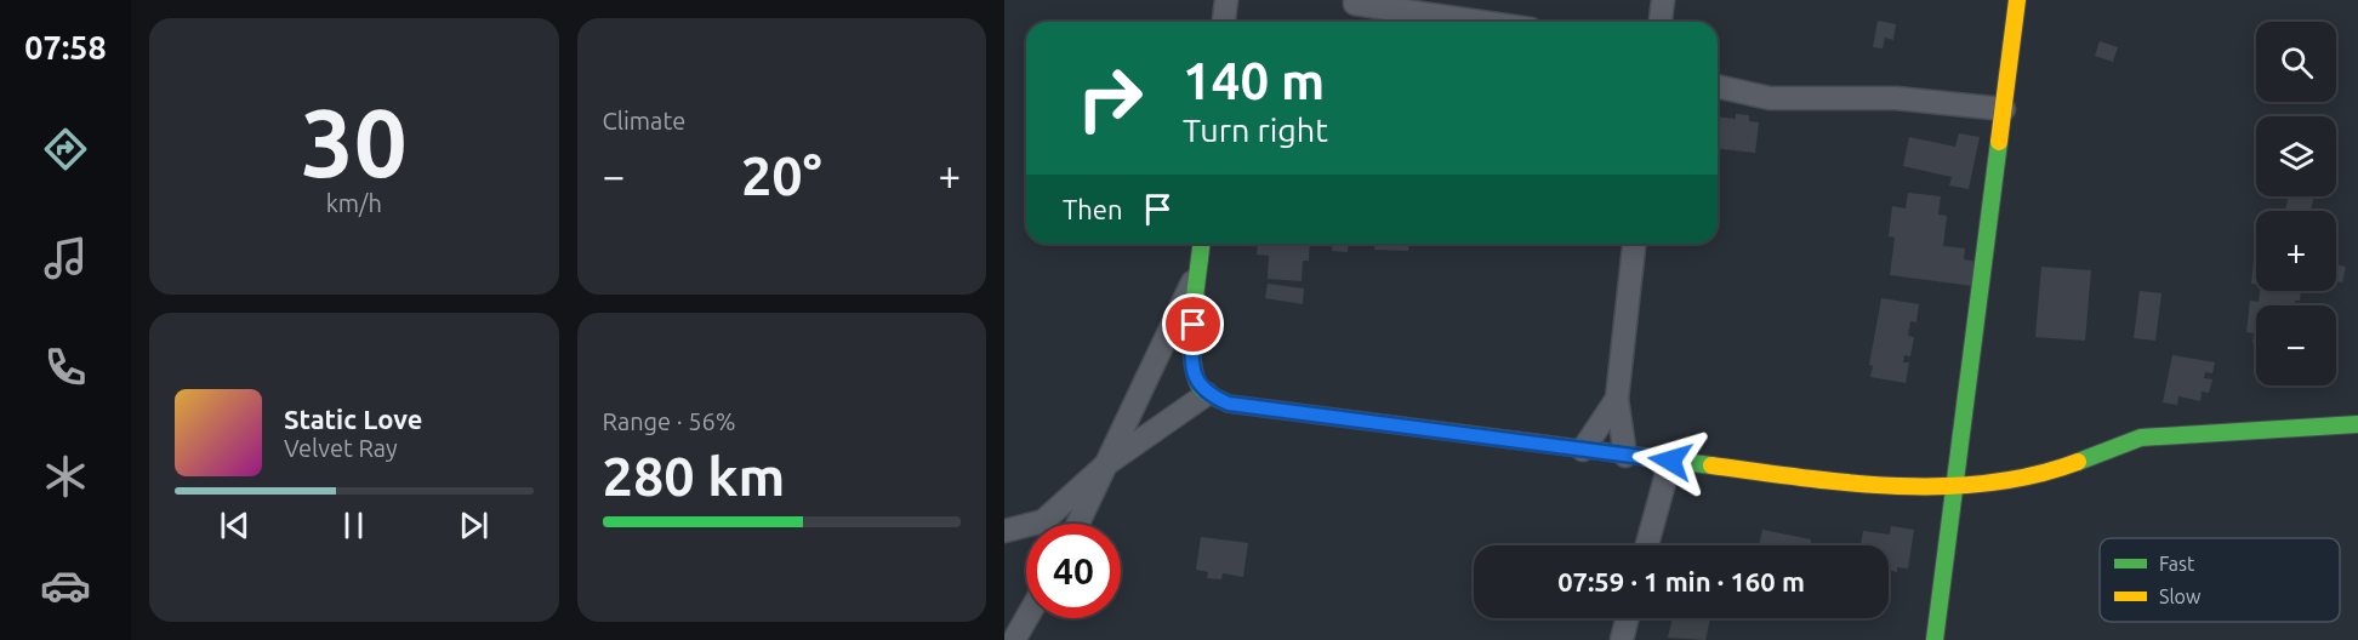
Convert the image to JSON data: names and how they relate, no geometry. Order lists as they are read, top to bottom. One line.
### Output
{"legend":["Fast","Slow"],"page":{"tabs":"07:58","tile":[["30","km/h"],"Climate",["Range · 56%","280 km"]],"map_buttons":["+","−"],"turn":["140 m","Turn right"],"heat":["−","20°","+"],"then":"Then","song":["Static Love","Velvet Ray"],"limit":"40","trip":"07:59 · 1 min · 160 m"}}
